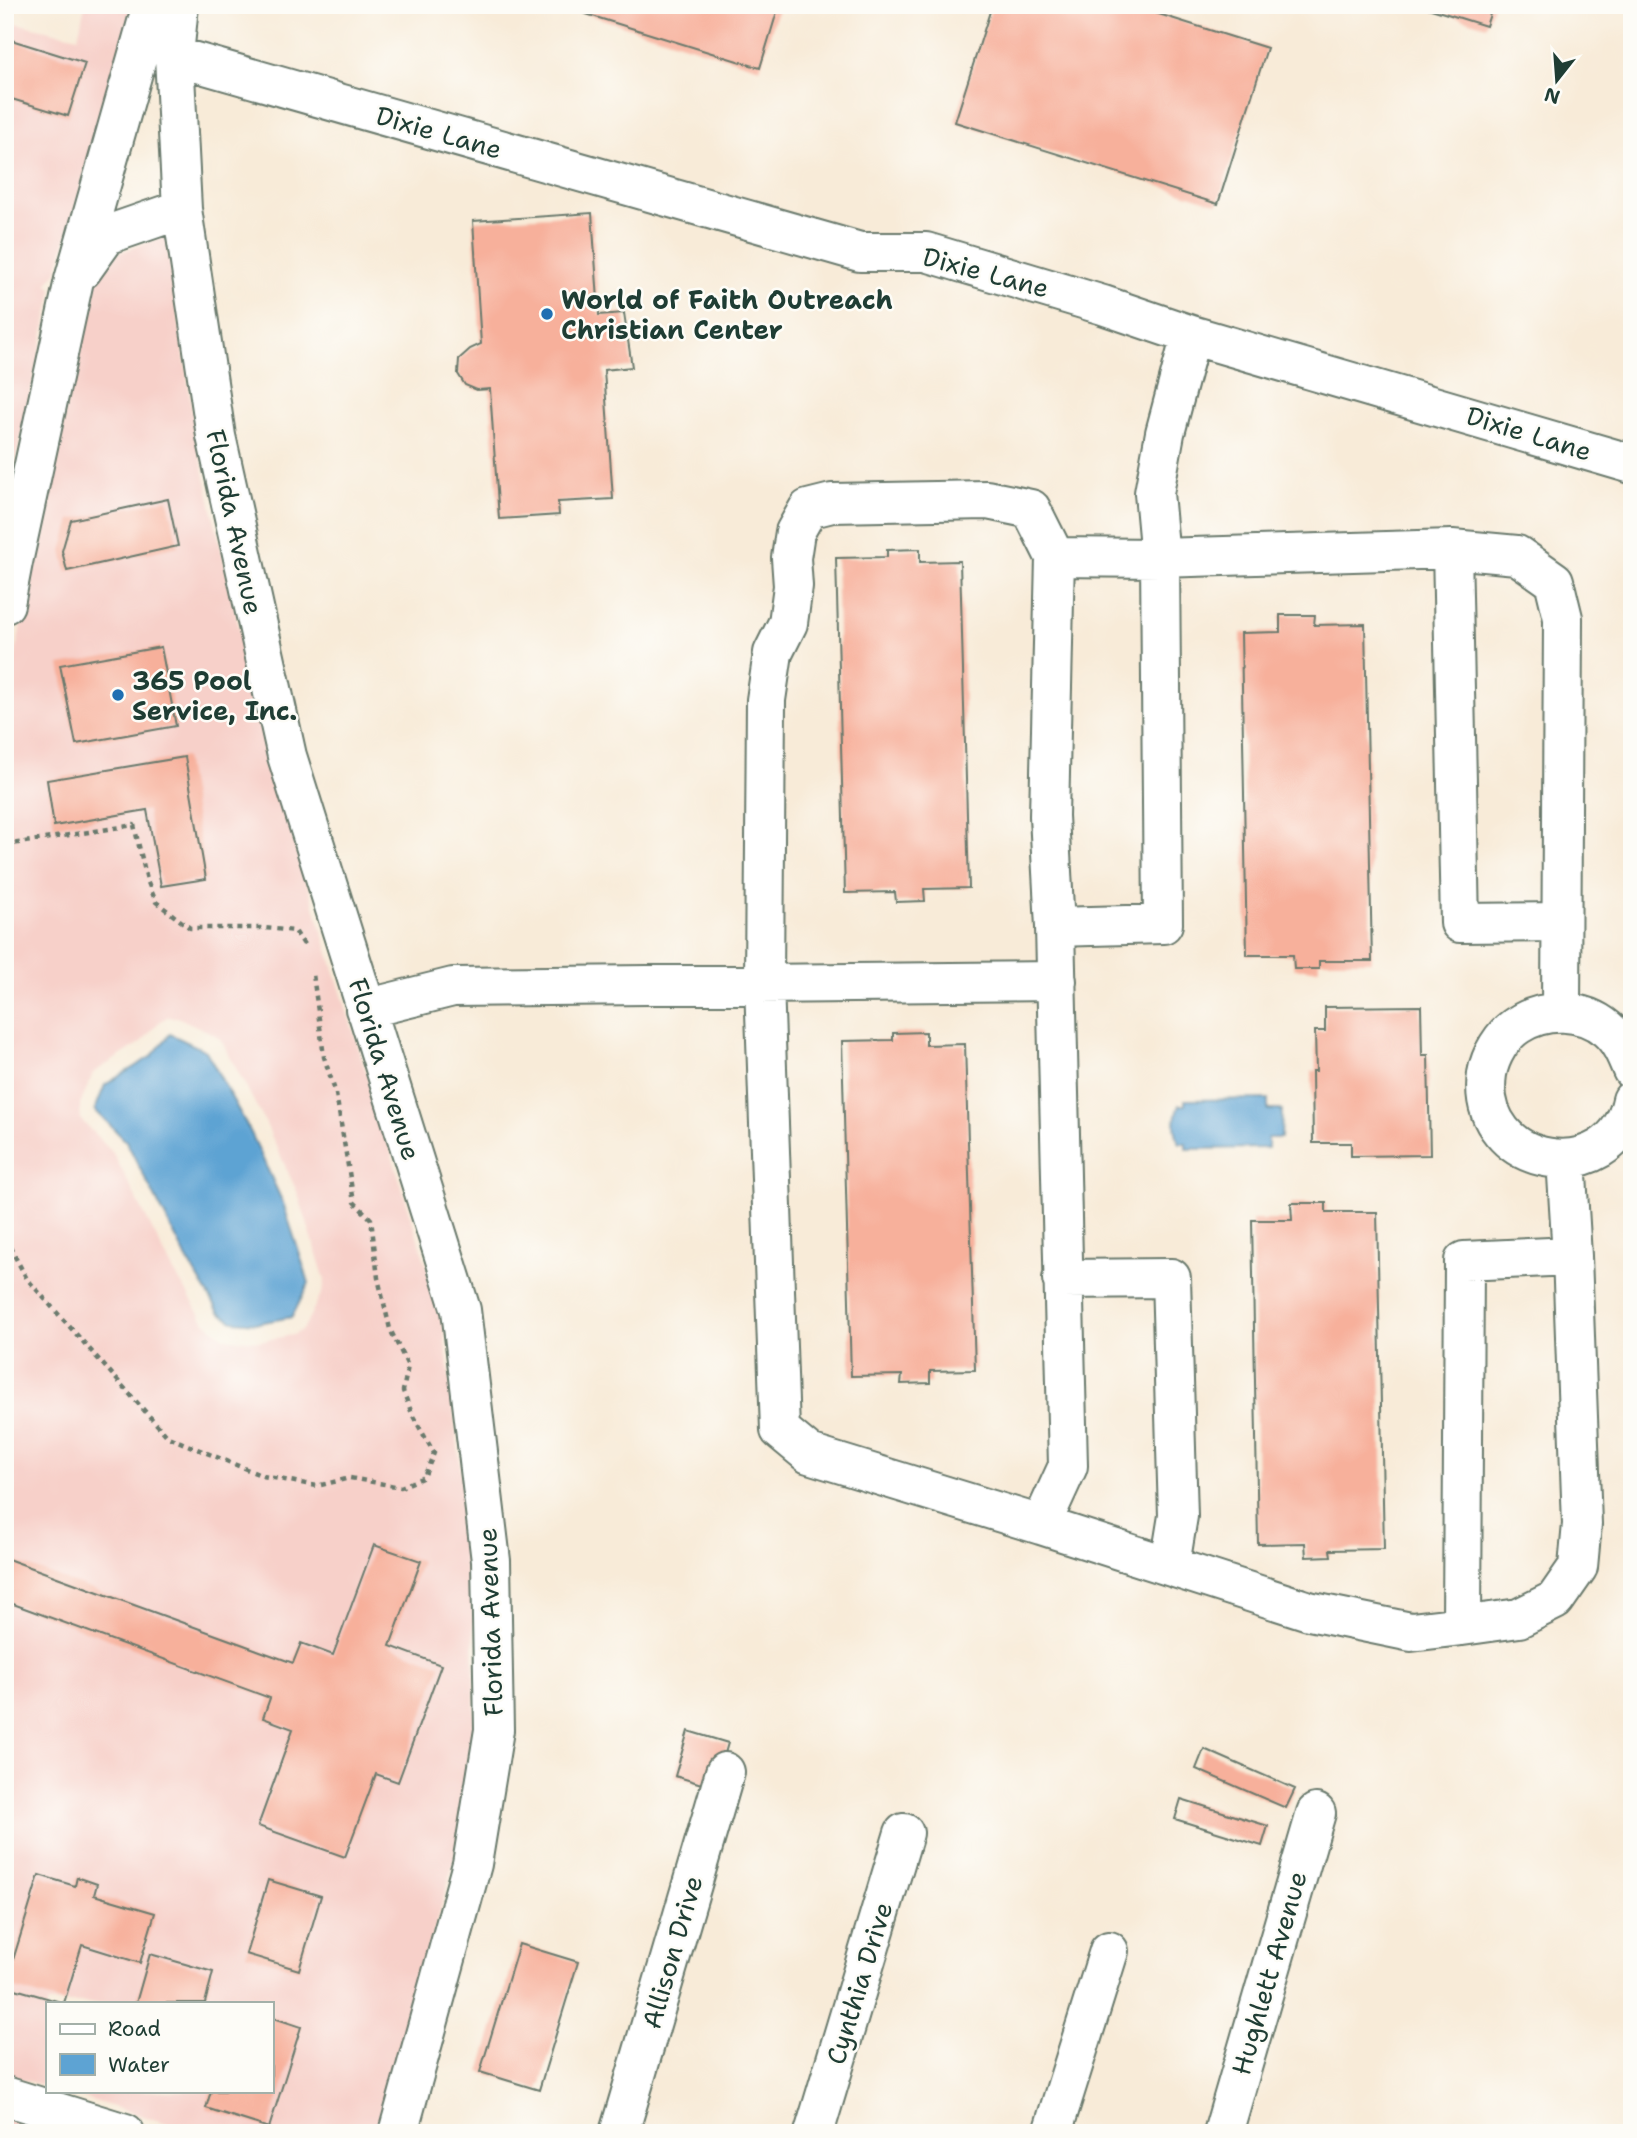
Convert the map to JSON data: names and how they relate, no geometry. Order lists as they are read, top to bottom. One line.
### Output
{"streets":{"street":["Dixie Lane","Florida Avenue","Allison Drive","Hughlett Avenue","Cynthia Drive"]},"crossings":[["Dixie Lane","Florida Avenue"]],"places":["World of Faith Outreach Christian Center","365 Pool Service, Inc."],"legend":["Road","Water"],"north":"bottom"}
